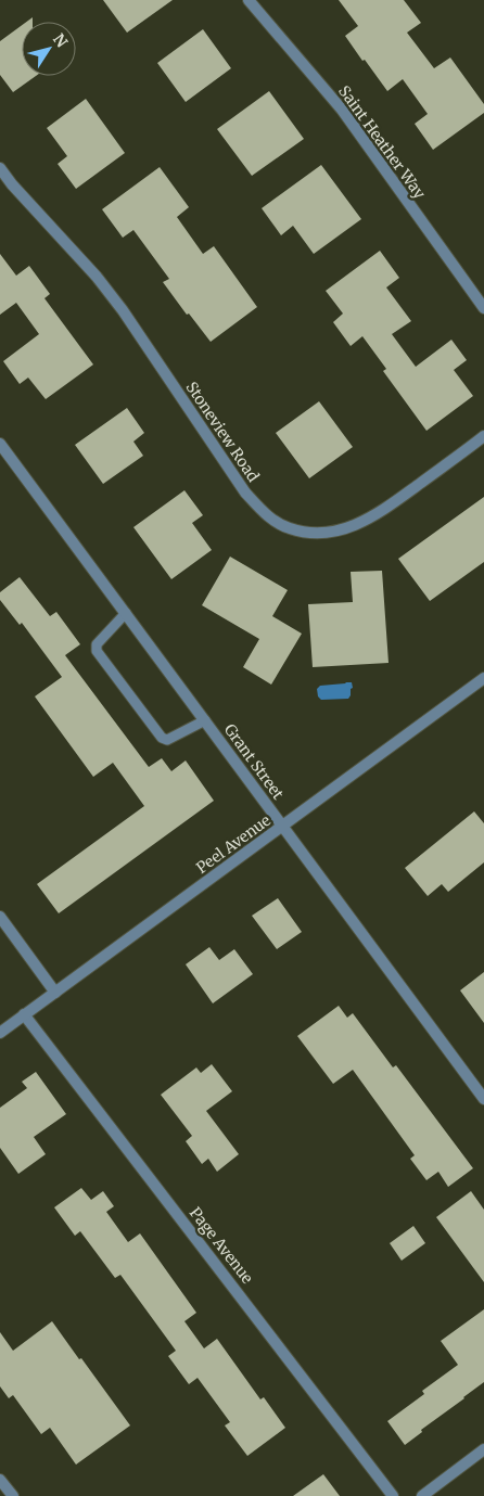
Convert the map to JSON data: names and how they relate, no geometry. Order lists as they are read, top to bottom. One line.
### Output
{"streets":{"street":["Saint Heather Way","Stoneview Road","Grant Street","Peel Avenue","Page Avenue"]},"crossings":[["Grant Street","Peel Avenue"],["Peel Avenue","Page Avenue"]],"north":"top right"}
